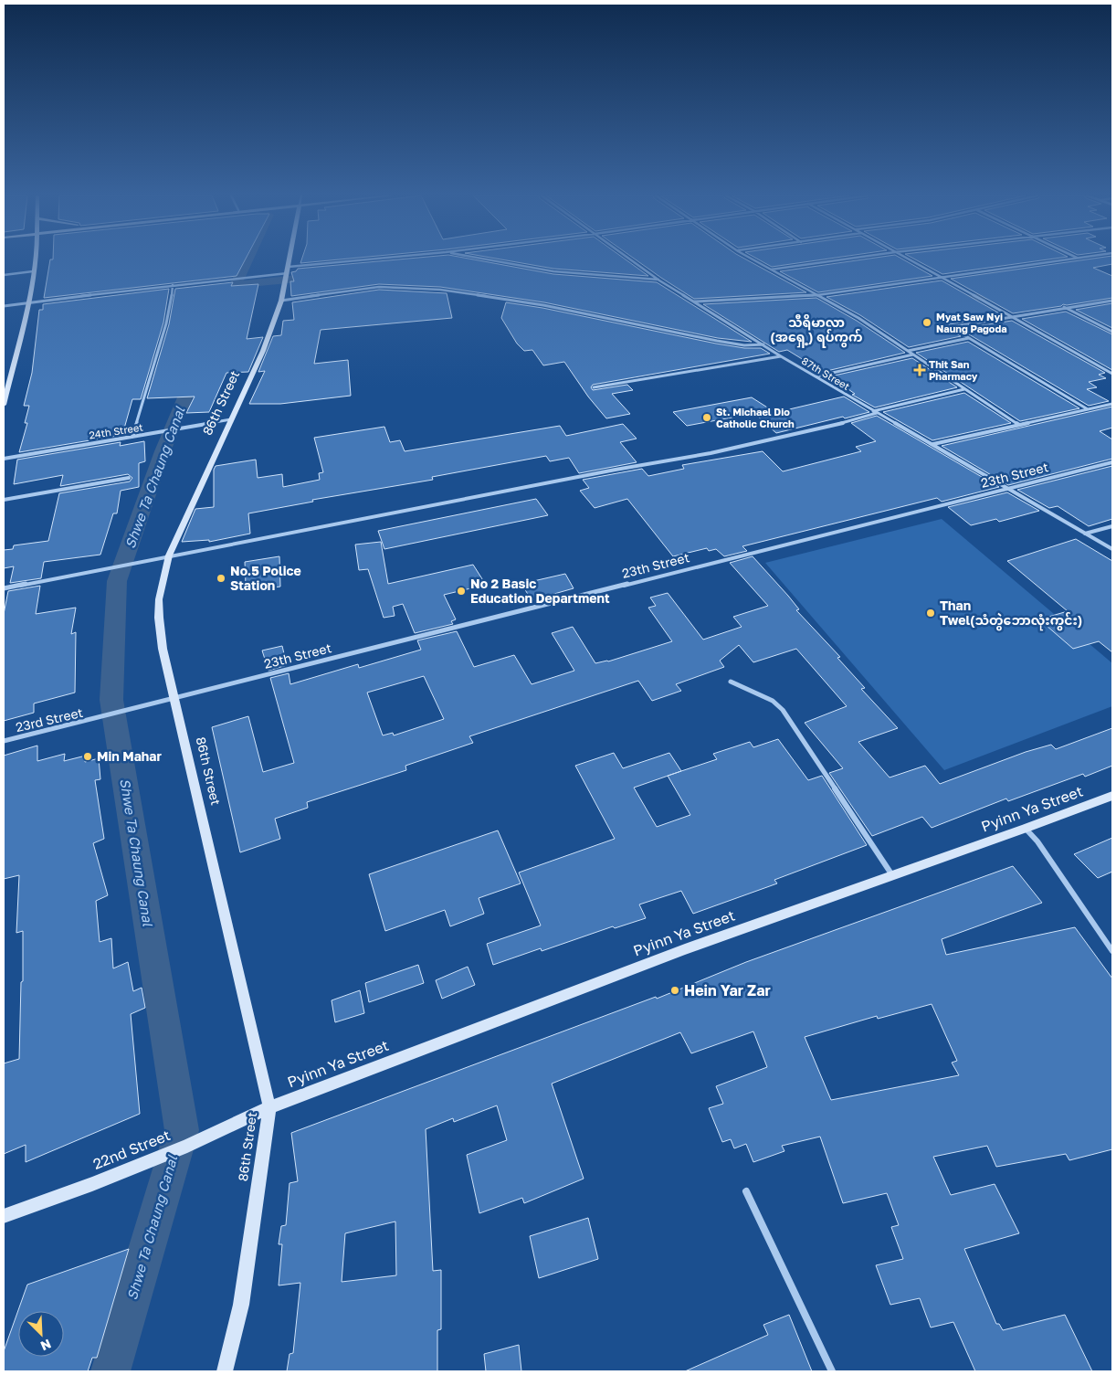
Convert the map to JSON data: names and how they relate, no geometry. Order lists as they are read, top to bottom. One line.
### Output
{"streets":{"street":["87th Street","86th Street","24th Street","23th Street","23rd Street","Pyinn Ya Street","22nd Street"]},"crossings":[["87th Street","23th Street"],["86th Street","24th Street"],["86th Street","23th Street"],["86th Street","Pyinn Ya Street"],["86th Street","22nd Street"],["23th Street","23rd Street"],["Pyinn Ya Street","22nd Street"]],"districts":["သီရိမာလာ (အရှေ့) ရပ်ကွက်"],"water":["Shwe Ta Chaung Canal"],"places":{"other":["Myat Saw Nyi Naung Pagoda","St. Michael Dio Catholic Church","No.5 Police Station","No 2 Basic Education Department","Than Twel(သံတွဲဘောလုံးကွင်း)","Min Mahar","Hein Yar Zar"],"health":["Thit San Pharmacy"]},"north":"bottom right"}
